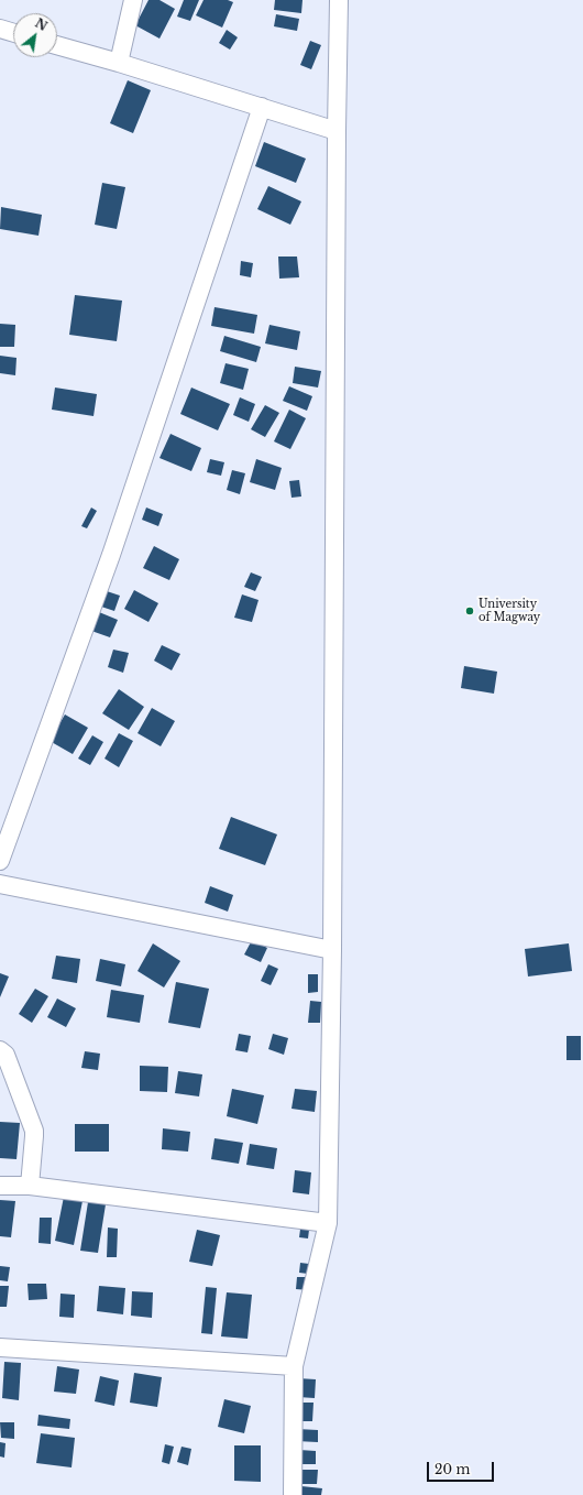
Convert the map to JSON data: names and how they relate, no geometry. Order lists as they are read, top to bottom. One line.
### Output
{"places":["University of Magway"],"scale_bar":"20 m","north":"top right"}
